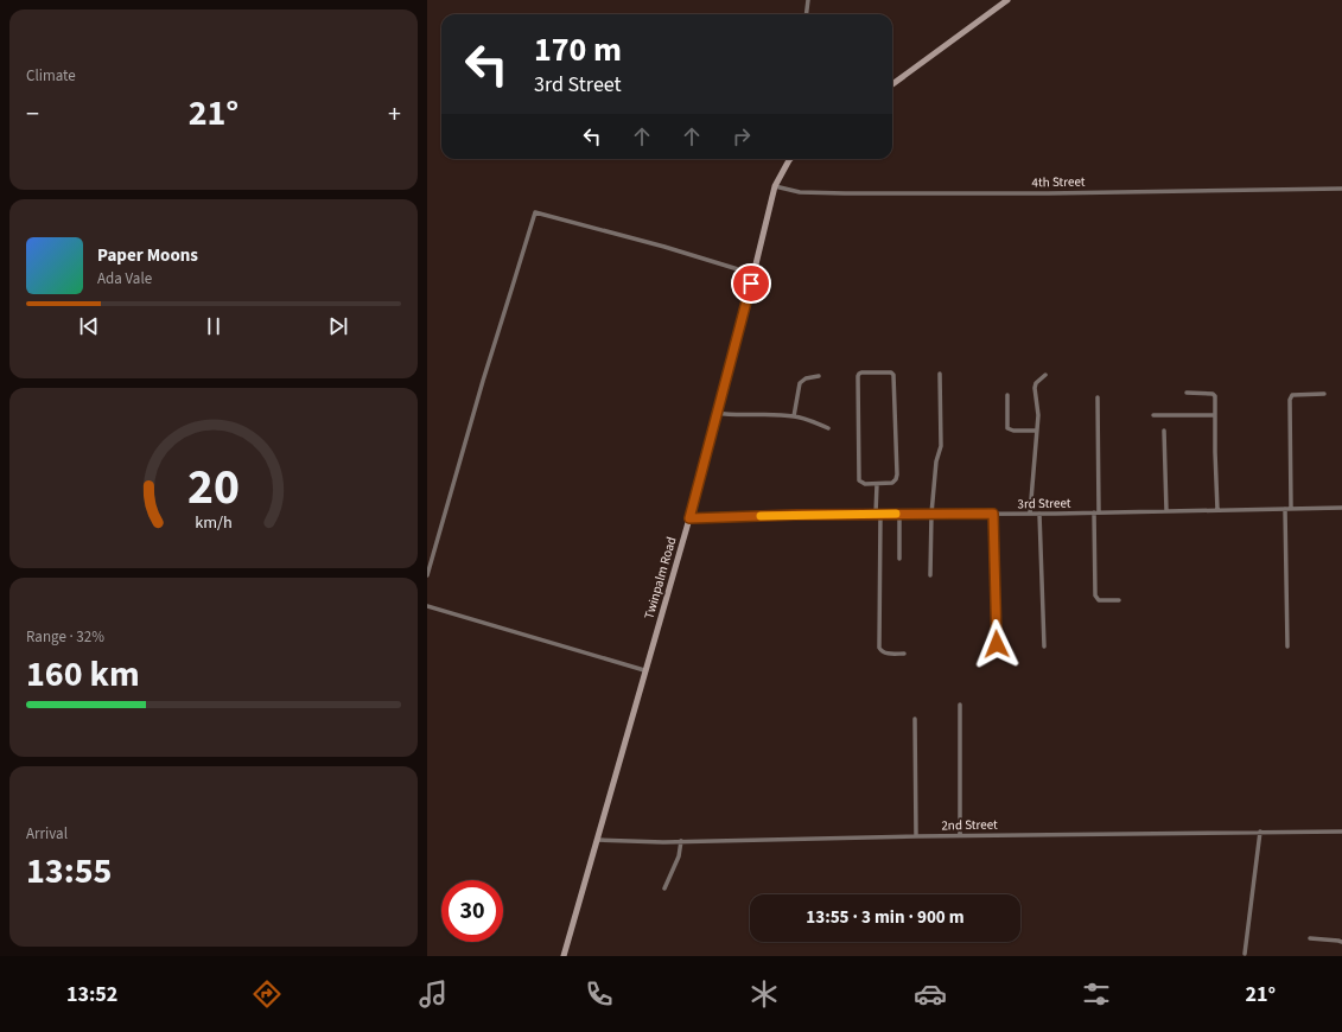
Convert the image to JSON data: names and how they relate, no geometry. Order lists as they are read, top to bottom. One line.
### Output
{"streets":{"main road":["Twinpalm Road"],"street":["4th Street","3rd Street","2nd Street"]},"crossings":[["4th Street","Twinpalm Road"],["3rd Street","Twinpalm Road"],["Twinpalm Road","2nd Street"]],"page":{"tile":["Climate",["Range · 32%","160 km"],["Arrival","13:55"]],"turn":["170 m","3rd Street"],"heat":["−","21°","+"],"song":["Paper Moons","Ada Vale"],"limit":"30","trip":"13:55 · 3 min · 900 m","tabs":["13:52","21°"],"gauge":["20","km/h"]}}
